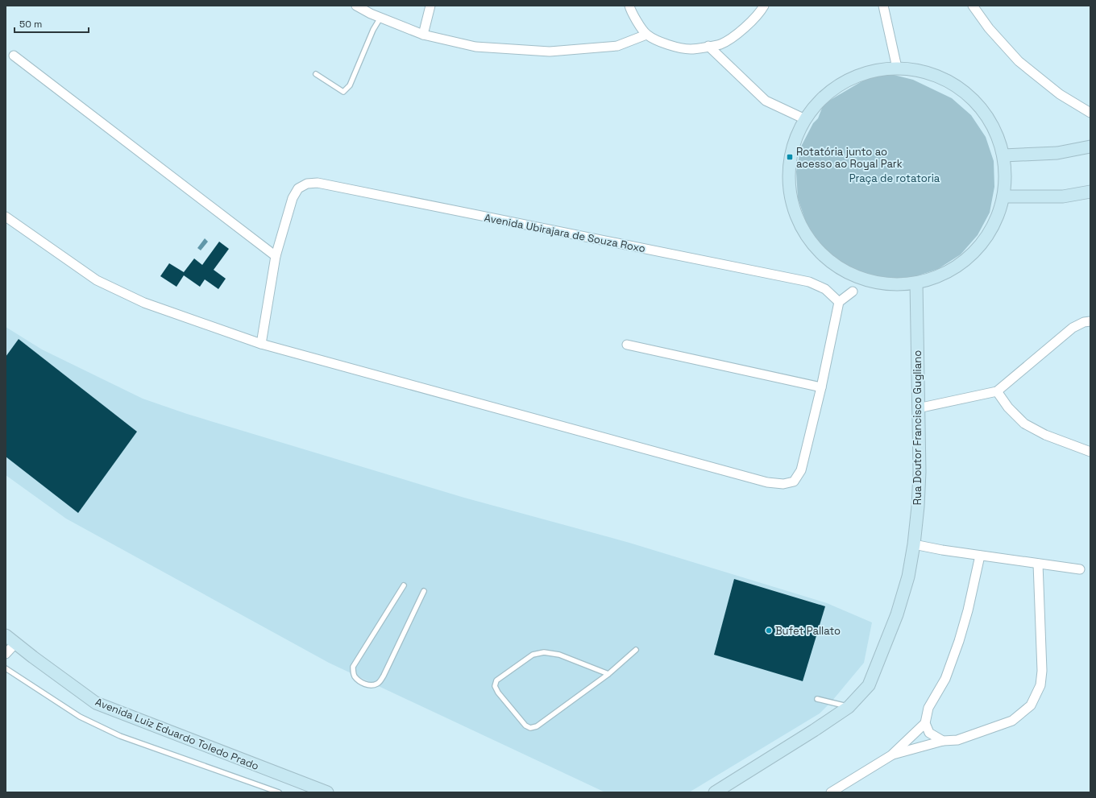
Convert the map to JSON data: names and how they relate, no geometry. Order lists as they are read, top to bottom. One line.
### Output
{"streets":{"main road":["Rua Doutor Francisco Gugliano","Avenida Luiz Eduardo Toledo Prado"],"street":["Avenida Ubirajara de Souza Roxo"]},"parks":["Praça de rotatoria"],"places":{"transit":["Rotatória junto ao acesso ao Royal Park"],"other":["Bufet Pallato"]},"scale_bar":"50 m"}
